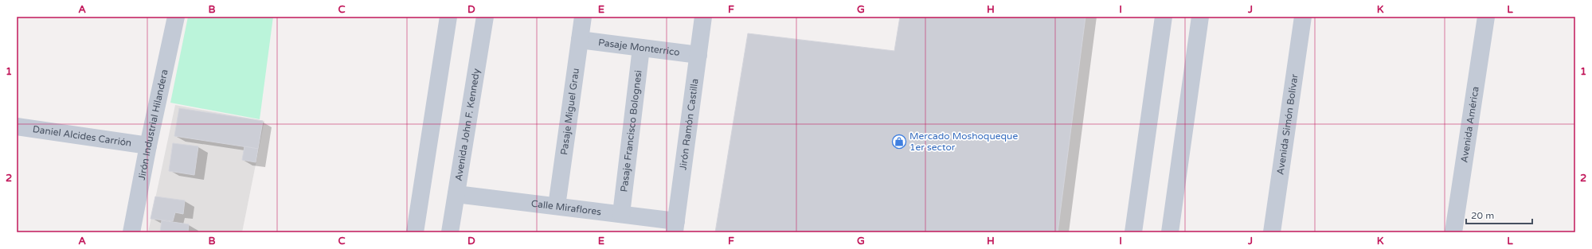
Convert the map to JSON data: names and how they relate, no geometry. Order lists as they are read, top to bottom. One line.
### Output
{"streets":{"street":["Pasaje Monterrico","Pasaje Miguel Grau","Jirón Industrial Hilandera","Avenida Simón Bolívar","Avenida John F. Kennedy","Jirón Ramón Castilla","Avenida América","Pasaje Francisco Bolognesi","Daniel Alcides Carrión","Calle Miraflores"]},"crossings":[["Pasaje Monterrico","Pasaje Miguel Grau"],["Pasaje Monterrico","Jirón Ramón Castilla"],["Pasaje Monterrico","Pasaje Francisco Bolognesi"],["Pasaje Miguel Grau","Calle Miraflores"],["Jirón Industrial Hilandera","Daniel Alcides Carrión"],["Avenida John F. Kennedy","Calle Miraflores"],["Jirón Ramón Castilla","Calle Miraflores"],["Pasaje Francisco Bolognesi","Calle Miraflores"]],"places":{"shop":["Mercado Moshoqueque 1er sector"]},"scale_bar":"20 m","grid":{"columns":["A","B","C","D","E","F","G","H","I","J","K","L"],"rows":["1","2"]}}
